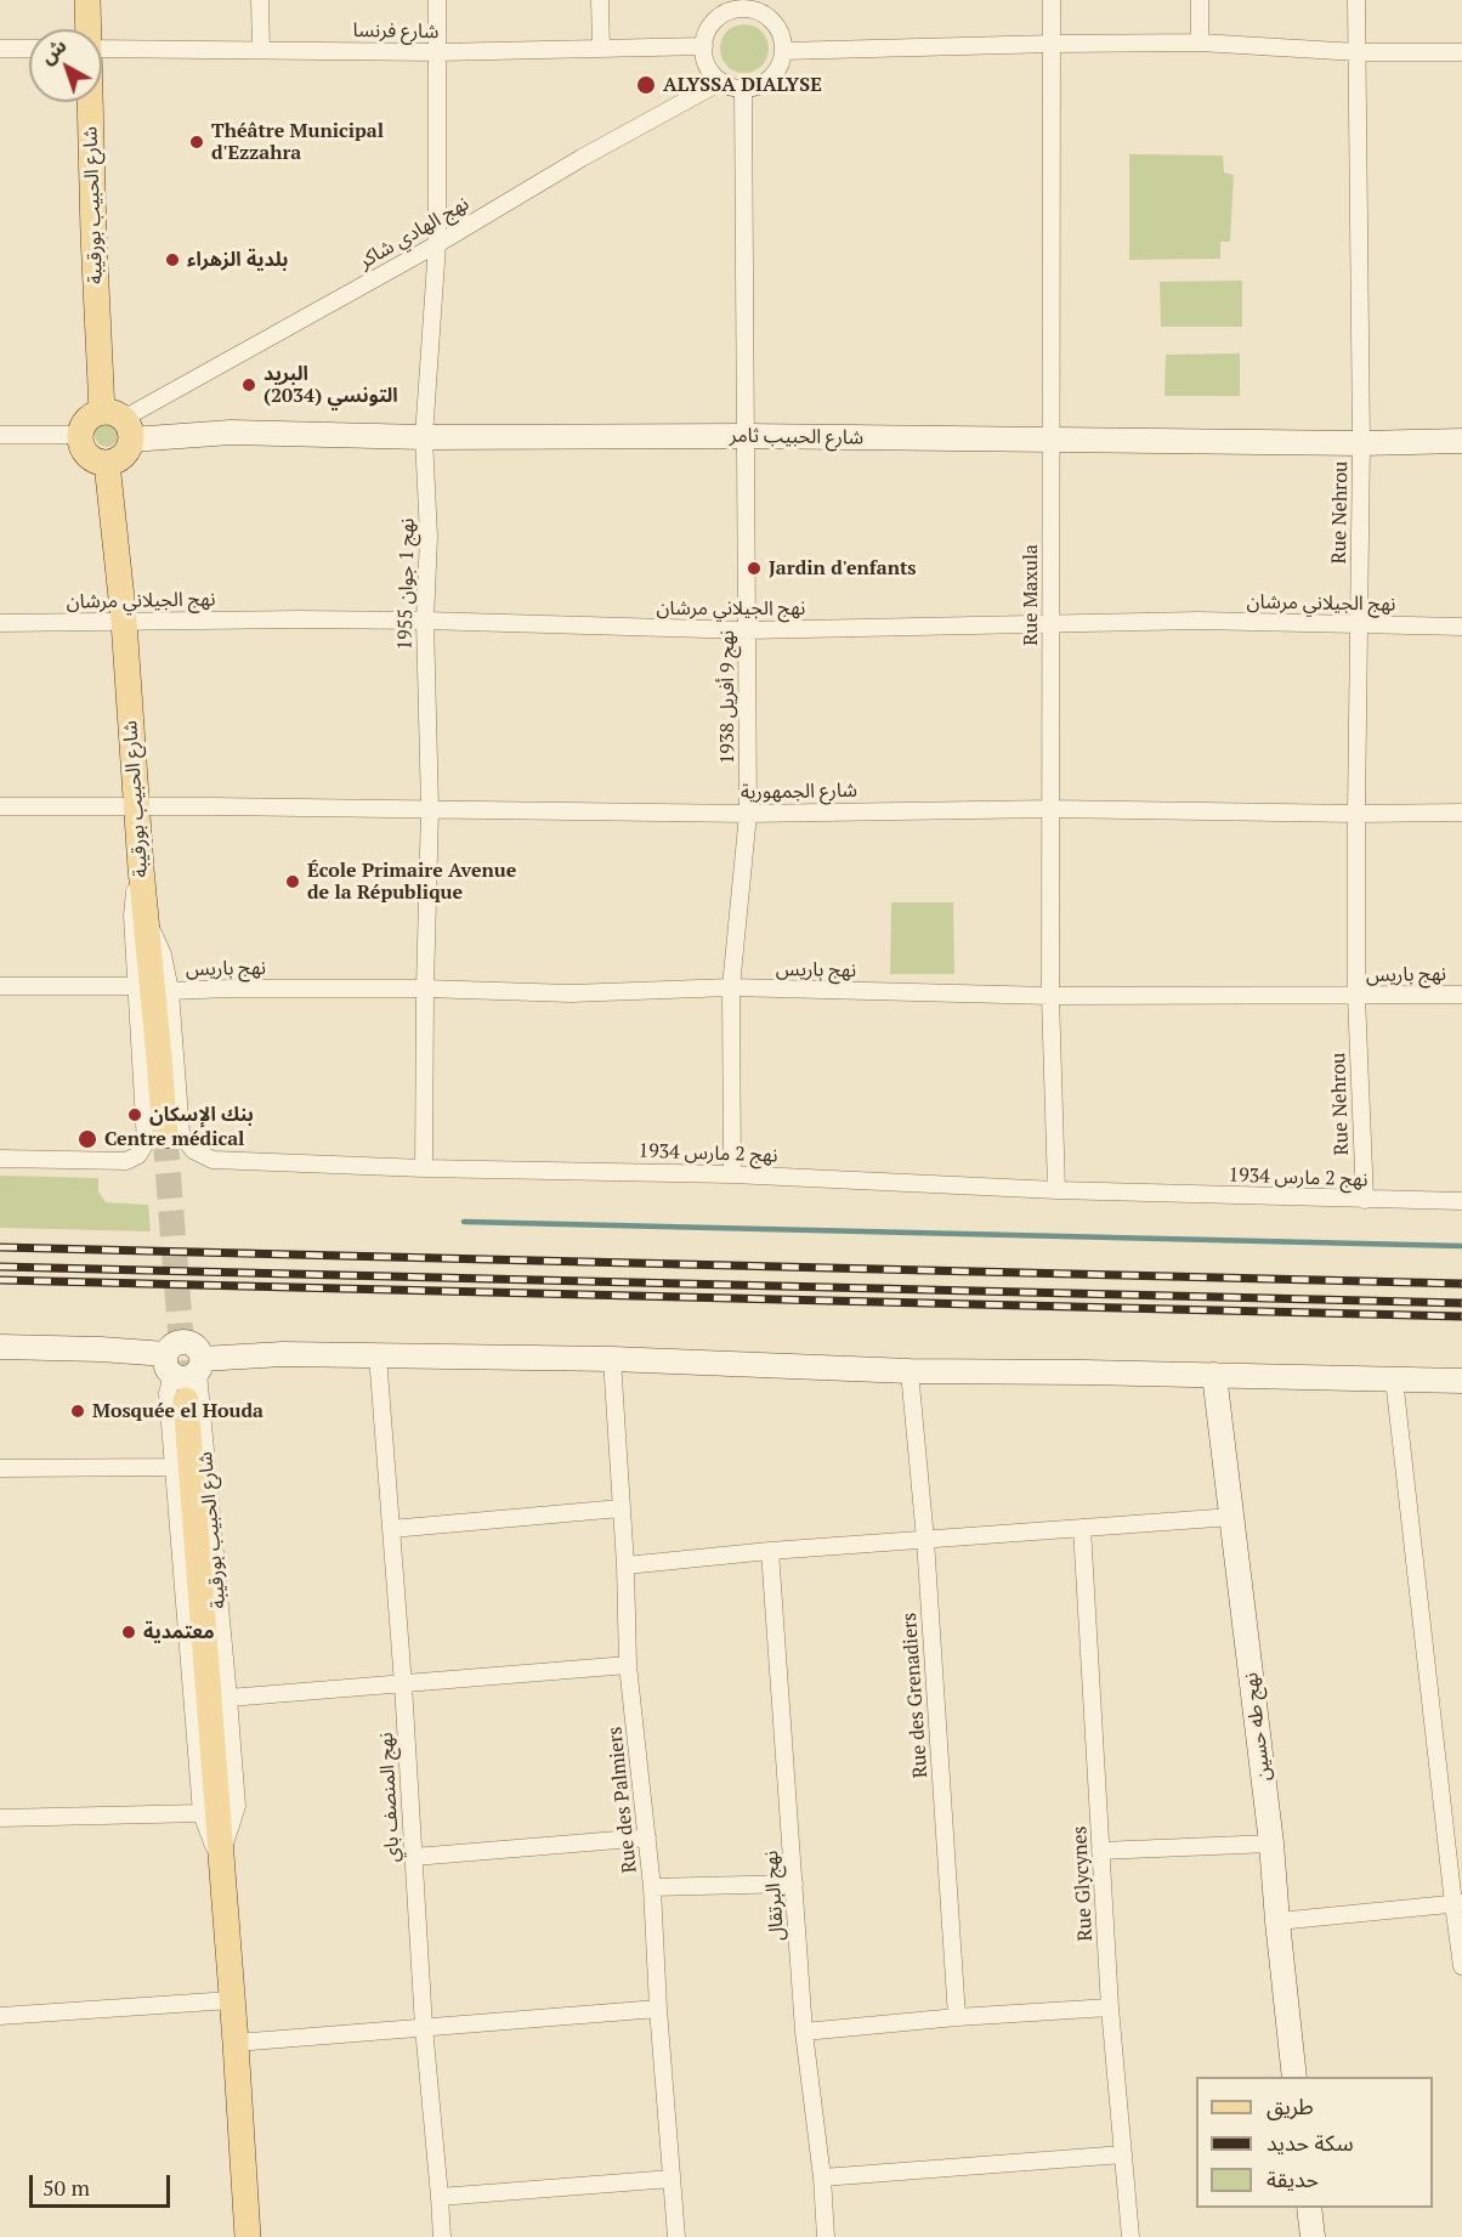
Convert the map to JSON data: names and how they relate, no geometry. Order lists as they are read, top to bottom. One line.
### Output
{"streets":{"main road":["شارع الحبيب بورقيبة"],"street":["شارع فرنسا","نهج الهادي شاكر","شارع الحبيب ثامر","Rue Nehrou","نهج 1 جوان 1955","Rue Maxula","نهج الجيلاني مرشان","نهج 9 أفريل 1938","شارع الجمهورية","نهج باريس","نهج 2 مارس 1934","Rue des Grenadiers","نهج طه حسين","نهج المنصف باي","Rue des Palmiers","Rue Glycynes","نهج البرتقال"]},"crossings":[["شارع فرنسا","نهج الهادي شاكر"],["شارع فرنسا","نهج 1 جوان 1955"],["شارع فرنسا","نهج 9 أفريل 1938"],["شارع الحبيب بورقيبة","نهج الهادي شاكر"],["شارع الحبيب بورقيبة","شارع الحبيب ثامر"],["شارع الحبيب بورقيبة","نهج الجيلاني مرشان"],["شارع الحبيب بورقيبة","شارع الجمهورية"],["شارع الحبيب بورقيبة","نهج 2 مارس 1934"],["نهج الهادي شاكر","شارع الحبيب ثامر"],["نهج الهادي شاكر","نهج 1 جوان 1955"],["نهج الهادي شاكر","نهج 9 أفريل 1938"],["شارع الحبيب ثامر","Rue Nehrou"],["شارع الحبيب ثامر","نهج 1 جوان 1955"],["شارع الحبيب ثامر","Rue Maxula"],["شارع الحبيب ثامر","نهج 9 أفريل 1938"],["Rue Nehrou","نهج الجيلاني مرشان"],["Rue Nehrou","شارع الجمهورية"],["Rue Nehrou","نهج باريس"],["Rue Nehrou","نهج 2 مارس 1934"],["نهج 1 جوان 1955","نهج الجيلاني مرشان"],["نهج 1 جوان 1955","شارع الجمهورية"],["نهج 1 جوان 1955","نهج باريس"],["نهج 1 جوان 1955","نهج 2 مارس 1934"],["Rue Maxula","نهج الجيلاني مرشان"],["Rue Maxula","شارع الجمهورية"],["Rue Maxula","نهج باريس"],["Rue Maxula","نهج 2 مارس 1934"],["نهج الجيلاني مرشان","نهج 9 أفريل 1938"],["نهج 9 أفريل 1938","شارع الجمهورية"],["نهج 9 أفريل 1938","نهج باريس"],["نهج 9 أفريل 1938","نهج 2 مارس 1934"],["نهج باريس","نهج 2 مارس 1934"]],"places":["ALYSSA DIALYSE","Théâtre Municipal d'Ezzahra","بلدية الزهراء","البريد التونسي (2034)","Jardin d'enfants","École Primaire Avenue de la République","بنك الإسكان","Centre médical","Mosquée el Houda","معتمدية"],"legend":["طريق","سكة حديد","حديقة"],"scale_bar":"50 m","north":"top left"}
